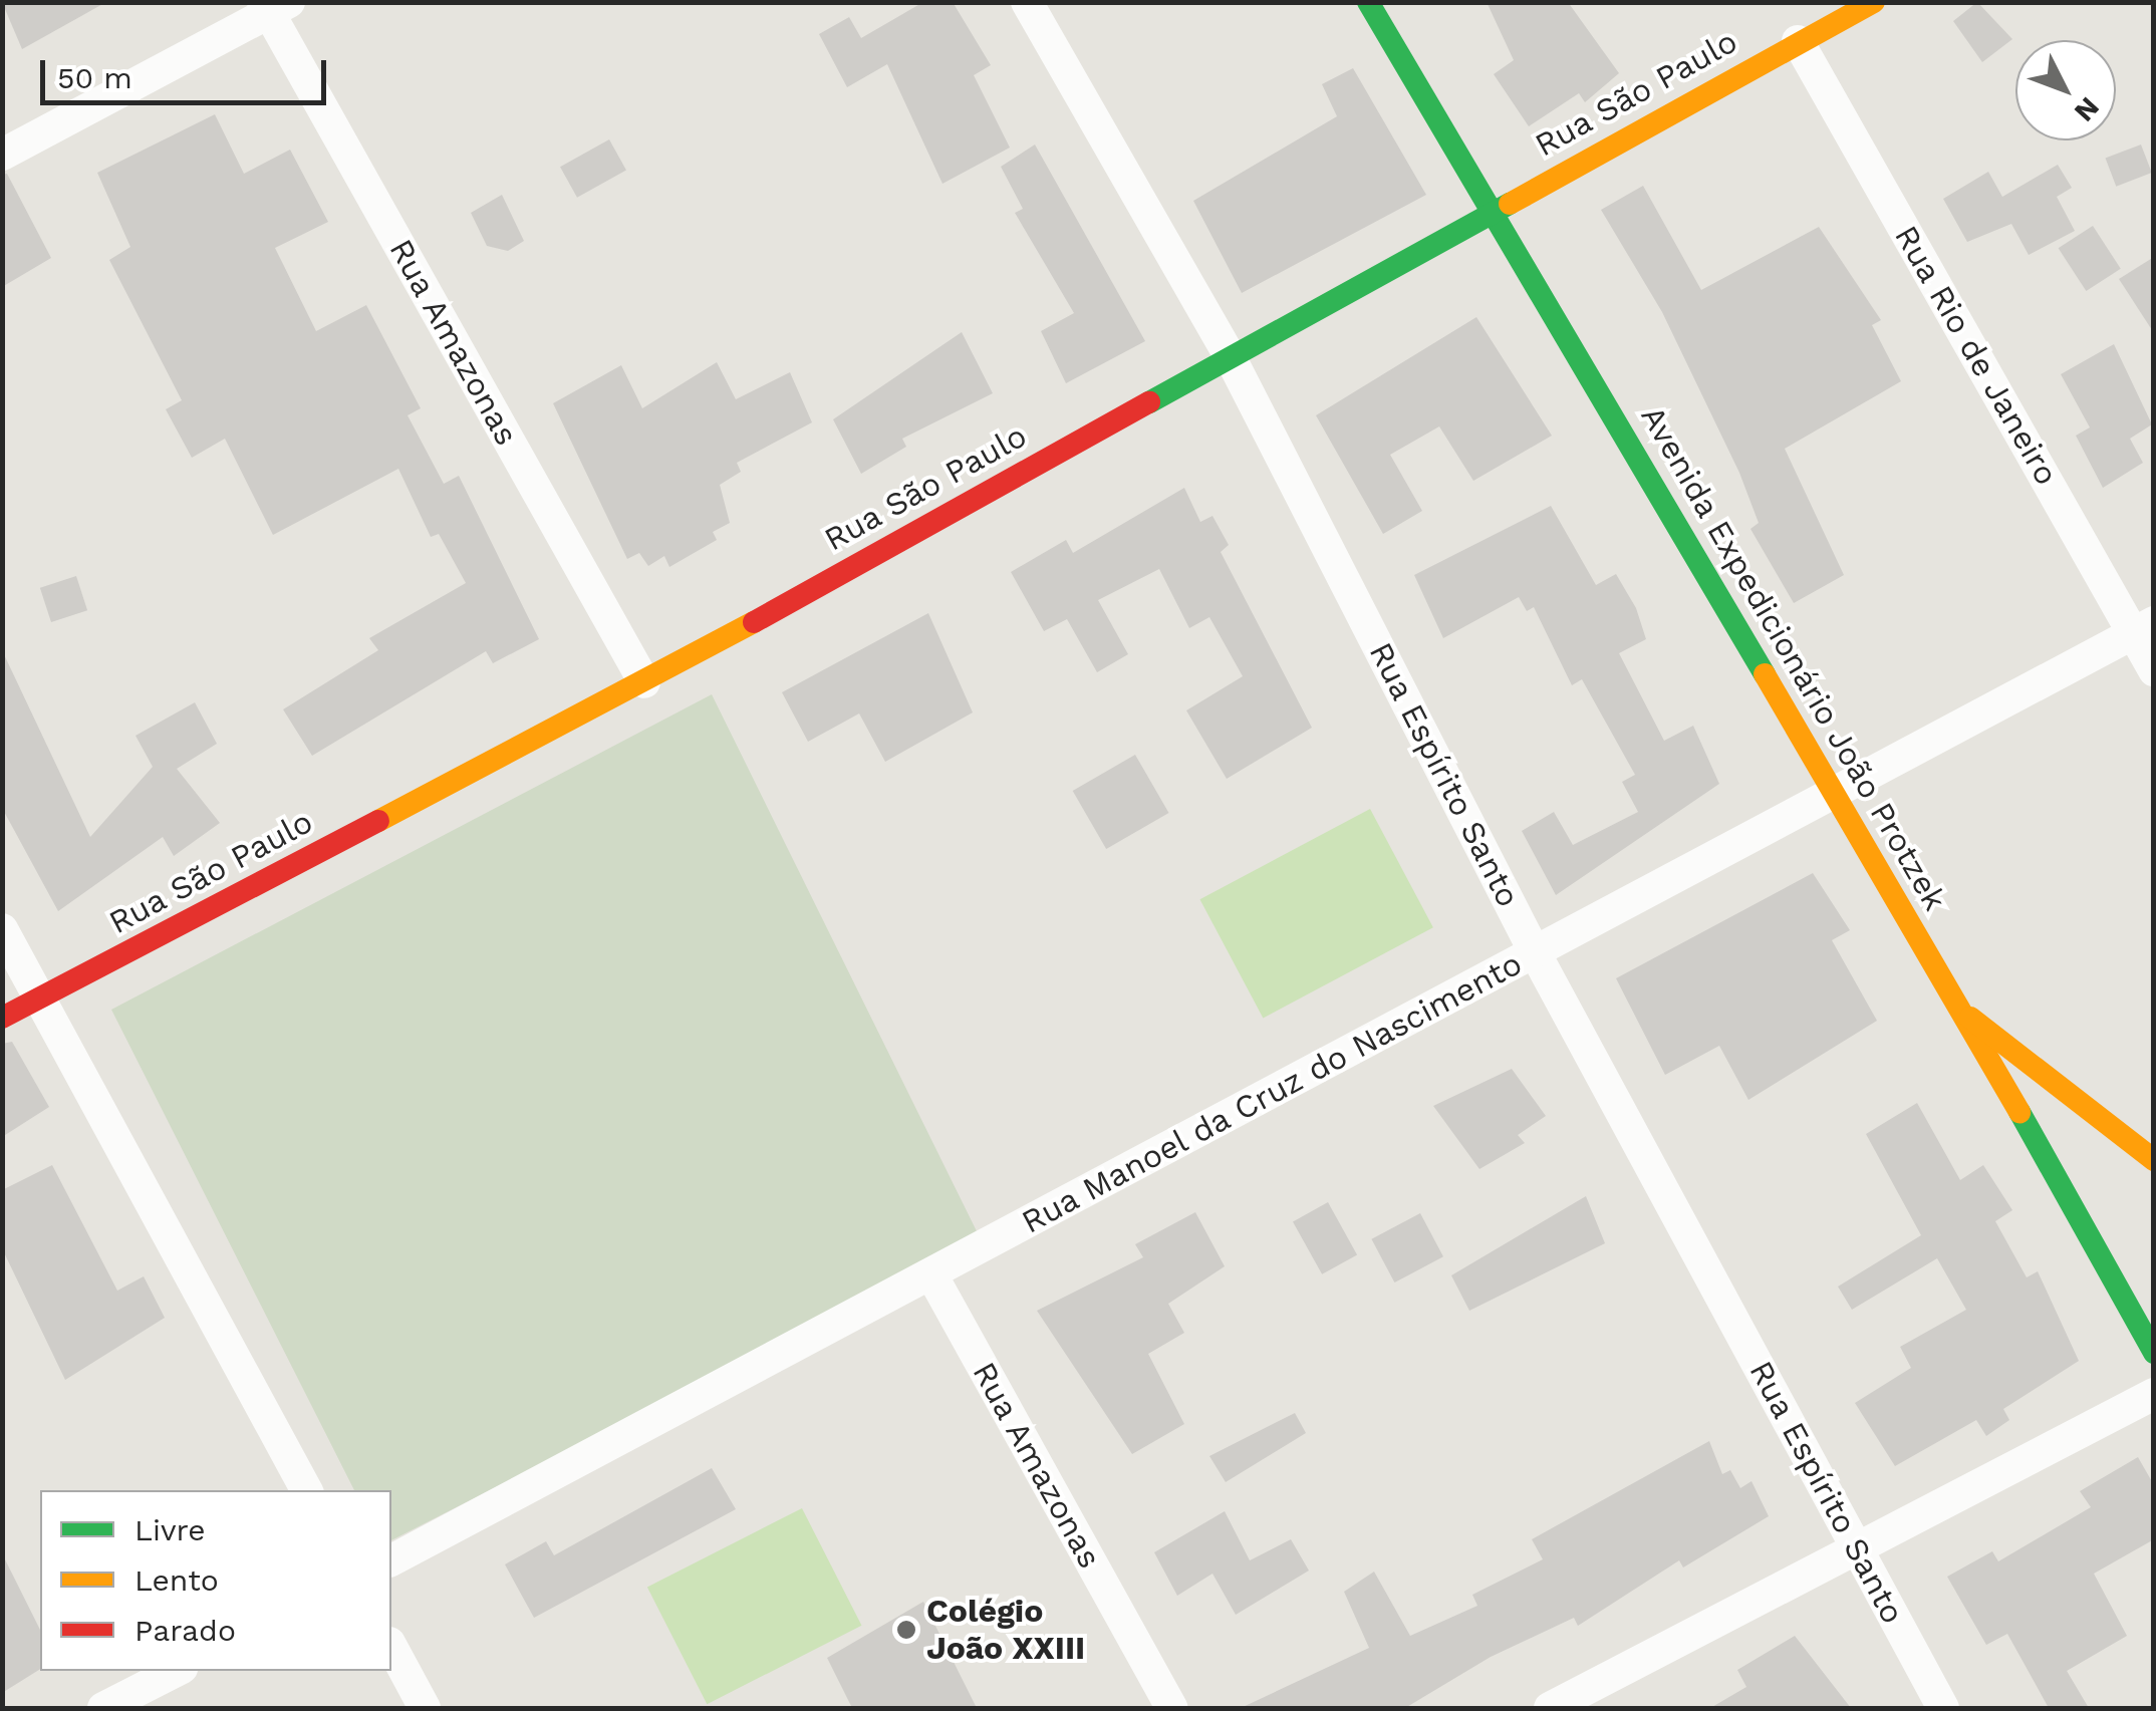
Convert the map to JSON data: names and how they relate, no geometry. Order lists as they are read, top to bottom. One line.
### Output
{"streets":{"main road":["Rua São Paulo","Avenida Expedicionário João Protzek"],"street":["Rua Amazonas","Rua Rio de Janeiro","Rua Espírito Santo","Rua Manoel da Cruz do Nascimento"]},"crossings":[["Rua São Paulo","Rua Amazonas"],["Rua São Paulo","Rua Rio de Janeiro"],["Rua São Paulo","Avenida Expedicionário João Protzek"],["Rua São Paulo","Rua Espírito Santo"],["Rua Amazonas","Rua Manoel da Cruz do Nascimento"],["Rua Rio de Janeiro","Rua Manoel da Cruz do Nascimento"],["Avenida Expedicionário João Protzek","Rua Manoel da Cruz do Nascimento"],["Rua Espírito Santo","Rua Manoel da Cruz do Nascimento"]],"places":["Colégio João XXIII"],"legend":["Livre","Lento","Parado"],"scale_bar":"50 m","north":"bottom right"}
